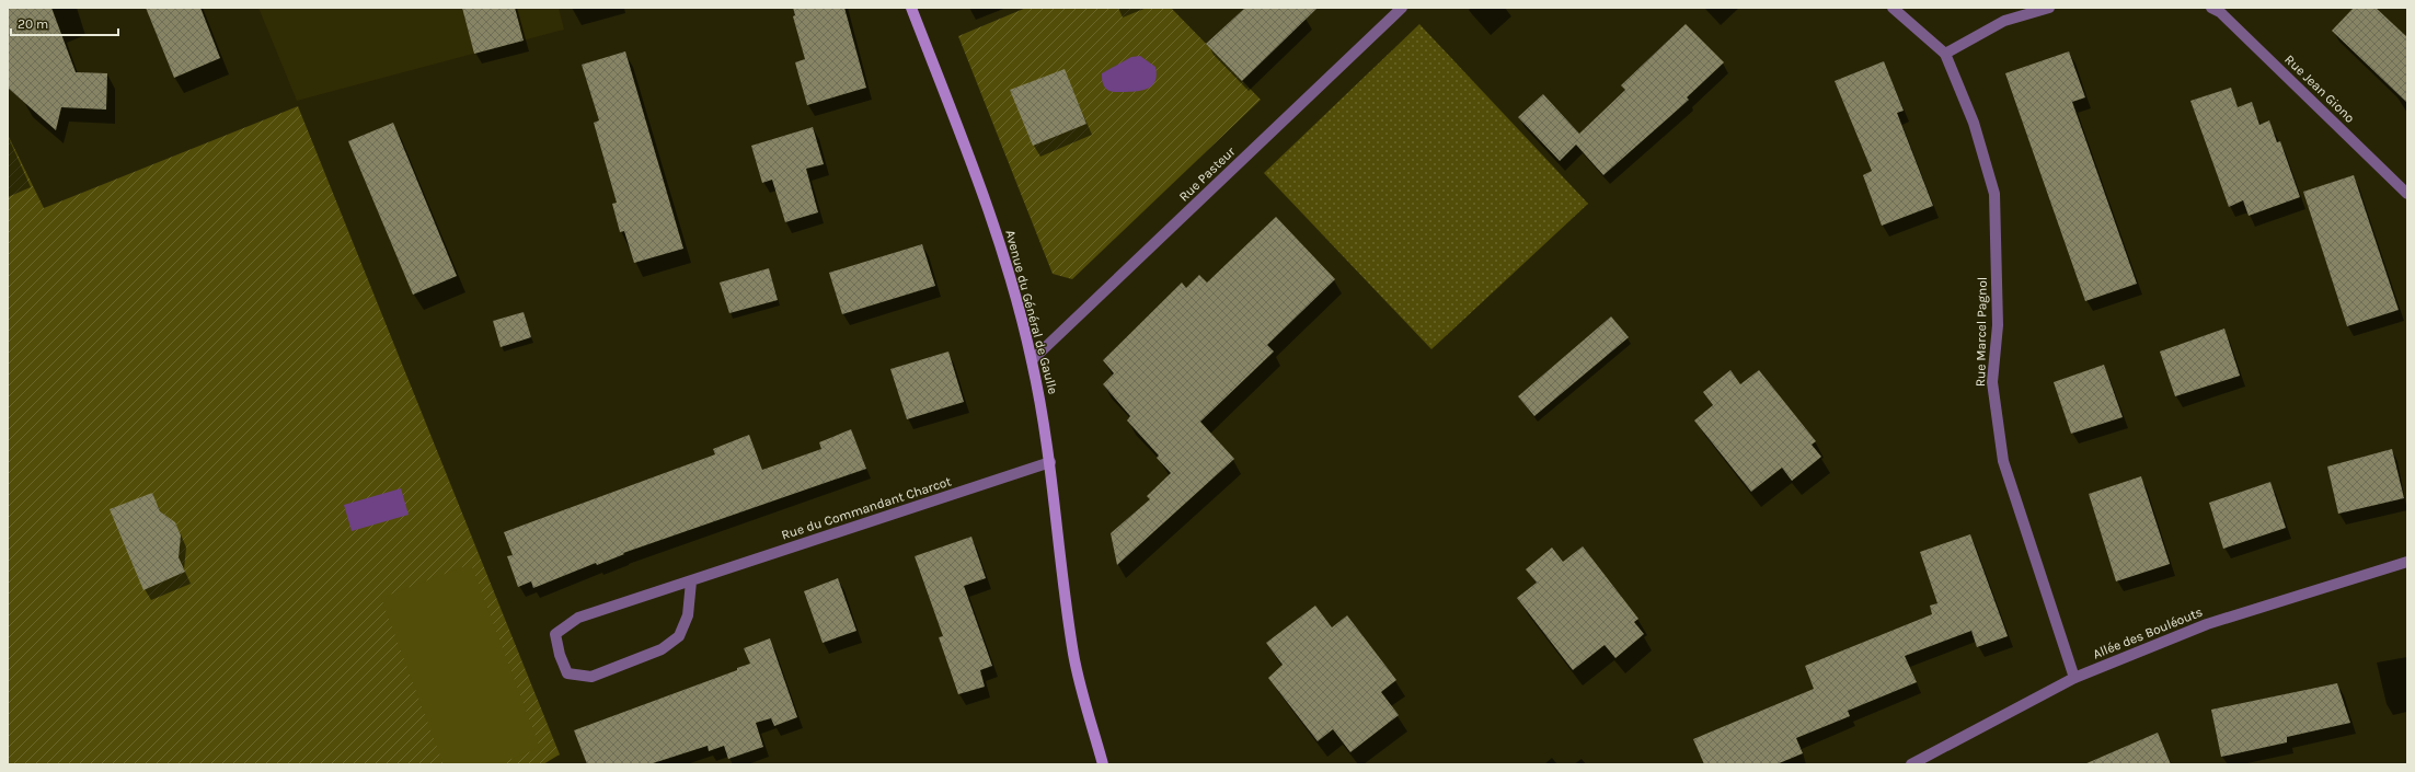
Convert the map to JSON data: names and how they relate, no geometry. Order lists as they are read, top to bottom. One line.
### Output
{"streets":{"main road":["Avenue du Général de Gaulle"],"street":["Rue Jean Giono","Rue Pasteur","Rue Marcel Pagnol","Rue du Commandant Charcot","Allée des Bouléouts"]},"crossings":[["Rue Pasteur","Avenue du Général de Gaulle"],["Avenue du Général de Gaulle","Rue du Commandant Charcot"],["Rue Marcel Pagnol","Allée des Bouléouts"]],"scale_bar":"20 m"}
